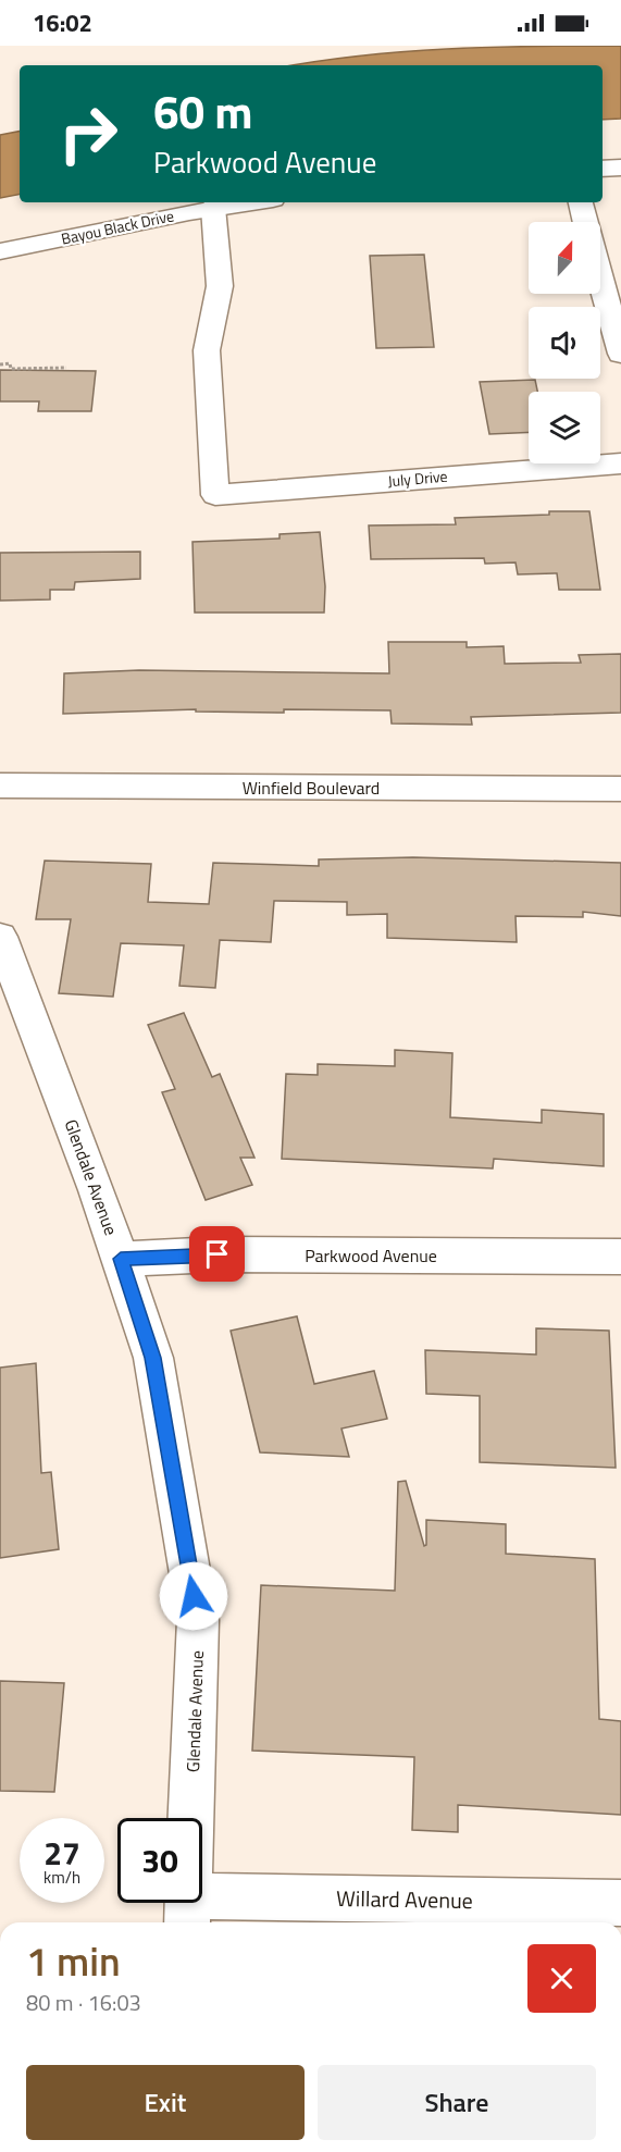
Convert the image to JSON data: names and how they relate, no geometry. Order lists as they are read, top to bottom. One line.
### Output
{"streets":{"street":["Bayou Black Drive","July Drive","Winfield Boulevard","Glendale Avenue","Parkwood Avenue","Willard Avenue"]},"crossings":[["Bayou Black Drive","July Drive"],["Glendale Avenue","Parkwood Avenue"],["Glendale Avenue","Willard Avenue"]],"north":"top","page":{"status":"16:02","turn":["60 m","Parkwood Avenue"],"speed":"27 km/h","limit":"30","heading":["1 min","80 m · 16:03"],"buttons":["Exit","Share"]}}
